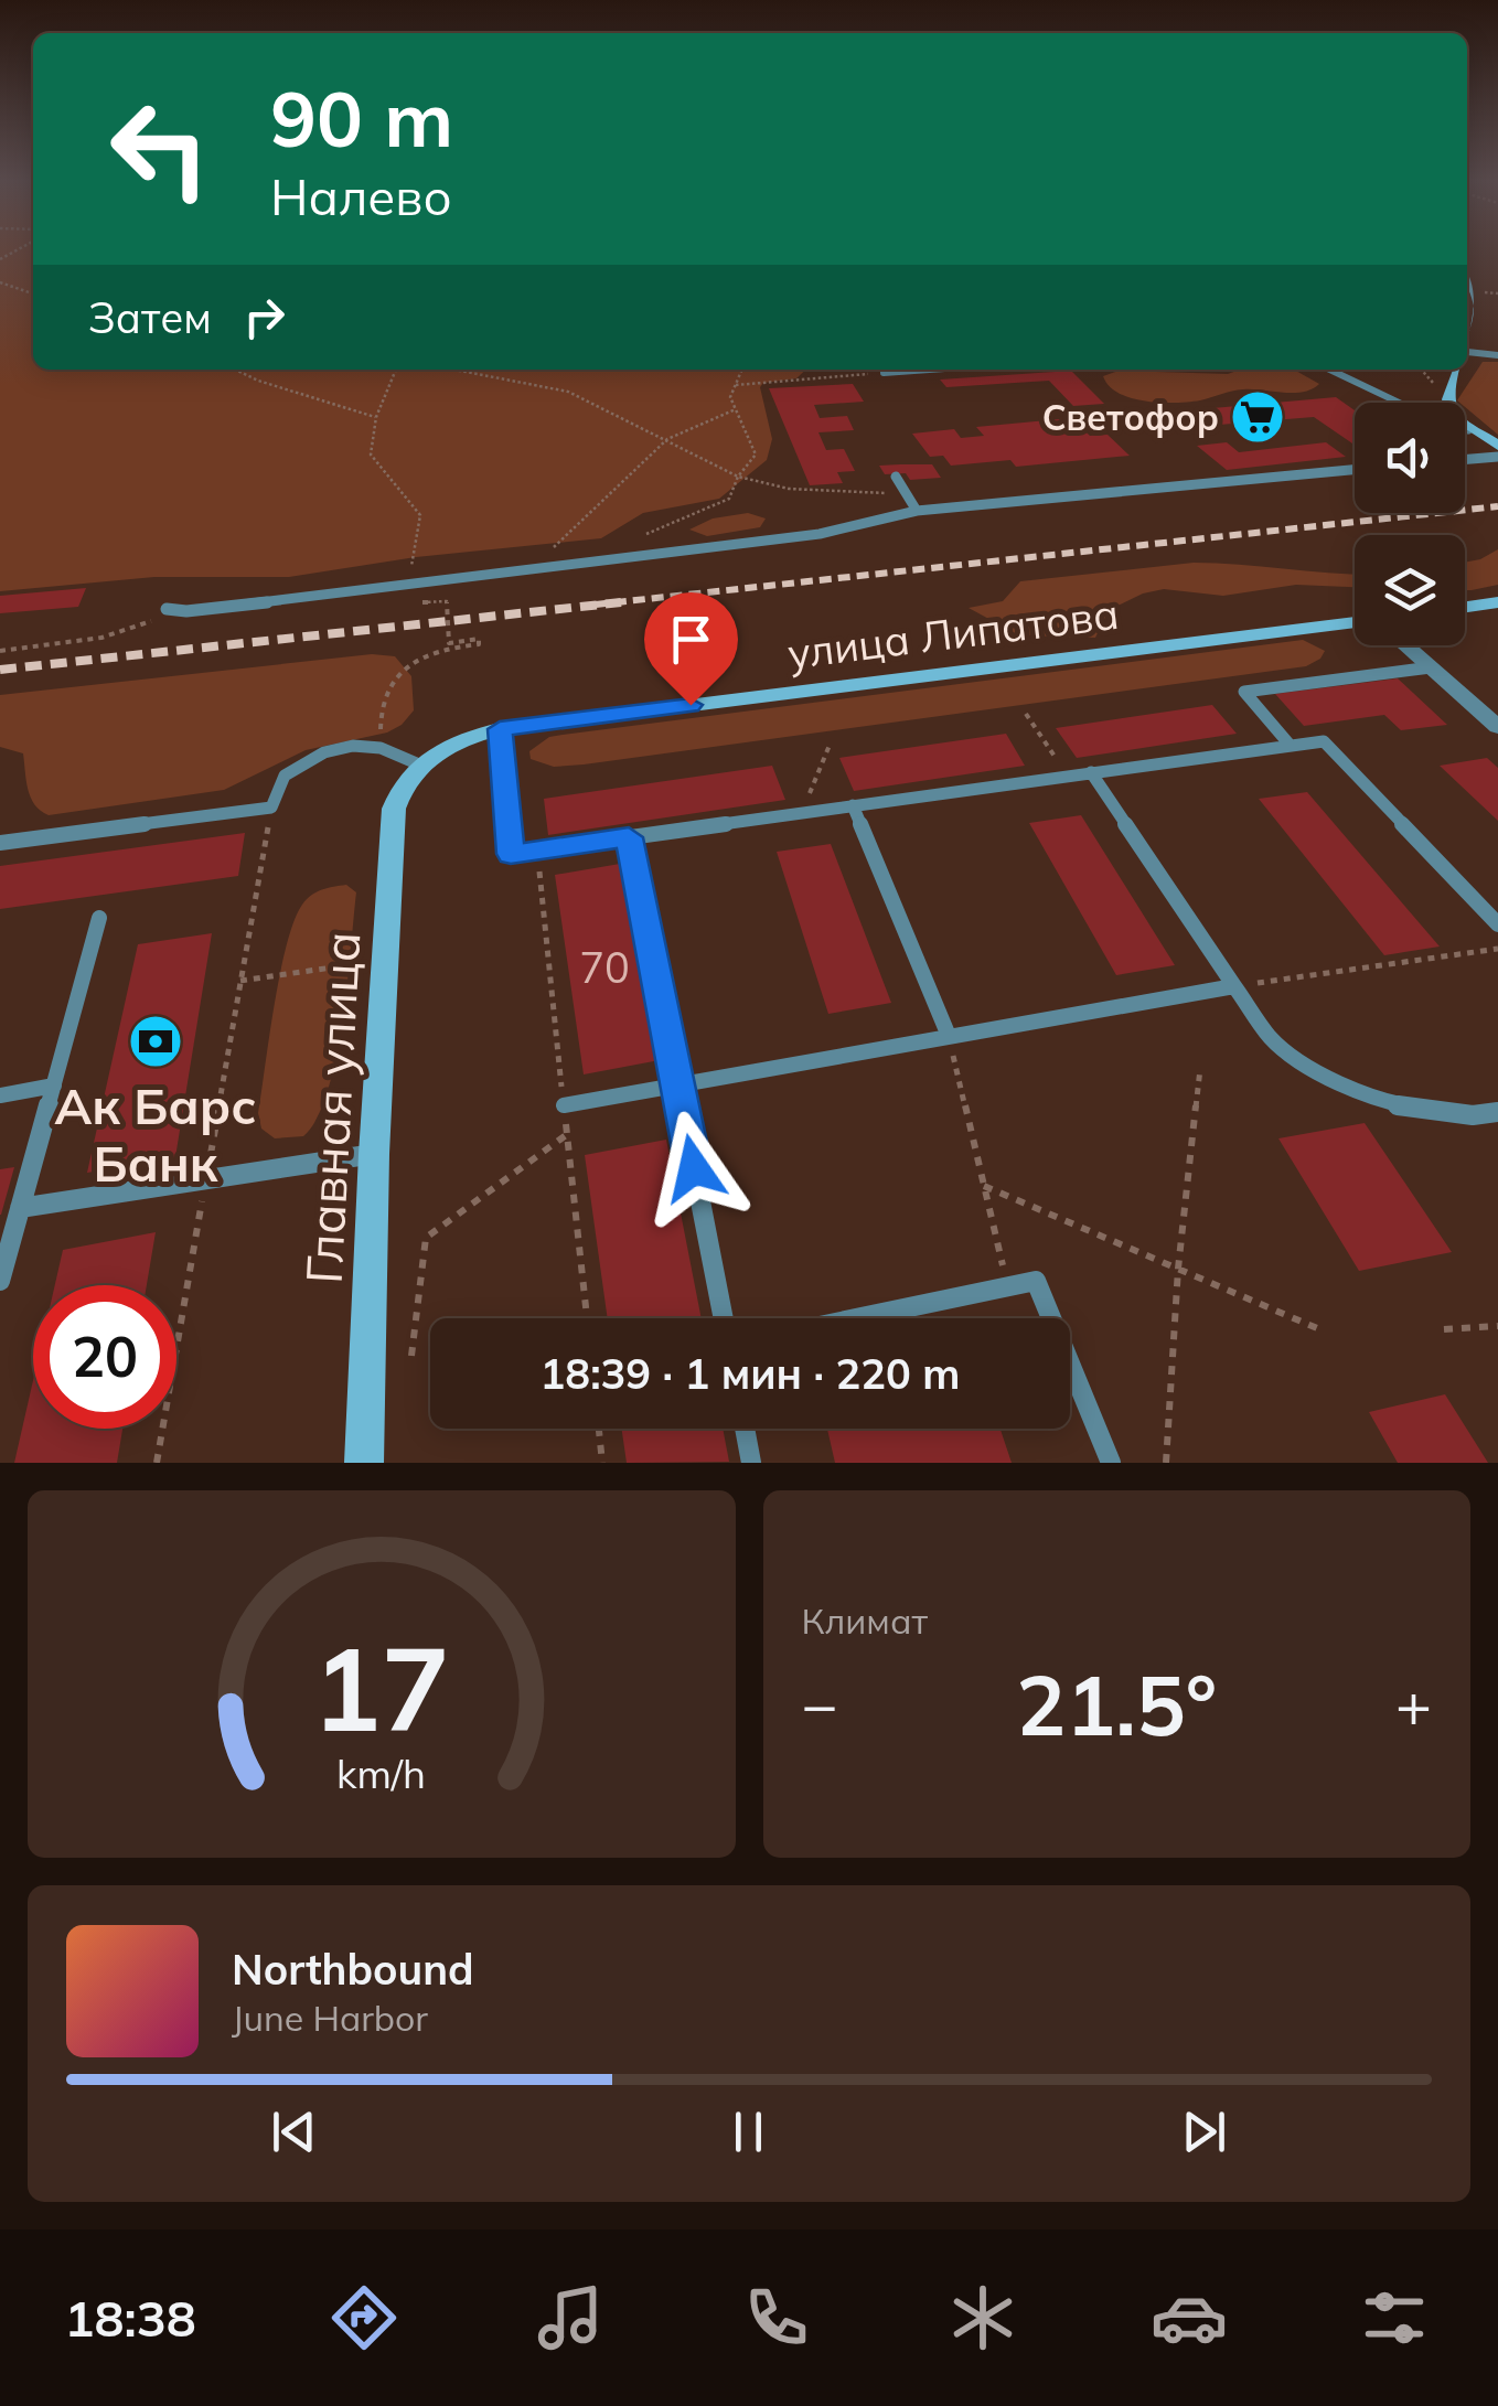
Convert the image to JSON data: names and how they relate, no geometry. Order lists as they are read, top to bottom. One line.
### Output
{"streets":{"street":["улица Липатова","Главная улица"]},"crossings":[["улица Липатова","Главная улица"]],"places":{"supermarket":["Светофор"],"bank":["Ак Барс Банк"]},"house_numbers":["70"],"page":{"turn":["90 m","Налево"],"then":"Затем","limit":"20","trip":"18:39 · 1 мин · 220 m","tile":"Климат","heat":["−","21.5°","+"],"song":["Northbound","June Harbor"],"tabs":"18:38","gauge":["17","km/h"]}}
